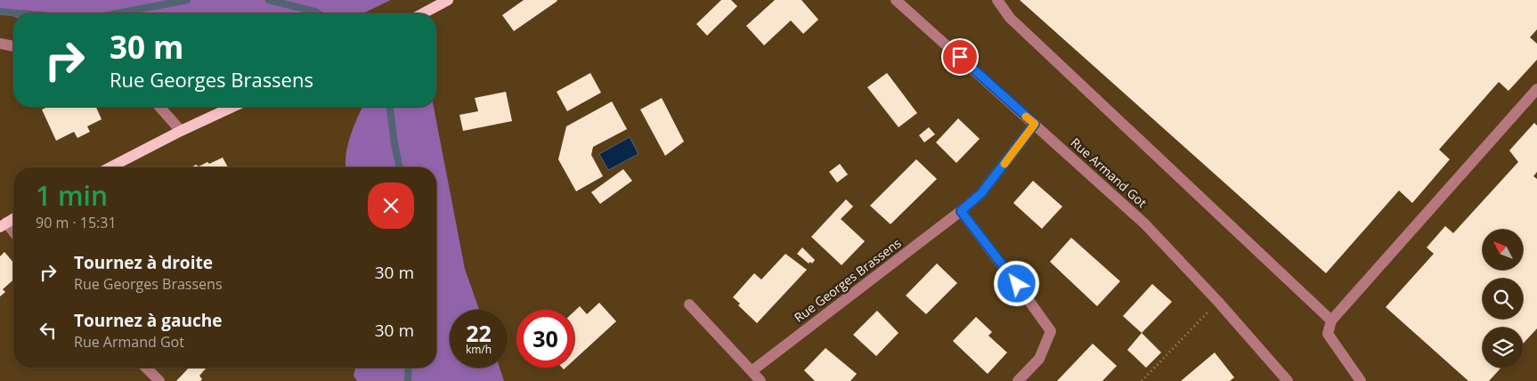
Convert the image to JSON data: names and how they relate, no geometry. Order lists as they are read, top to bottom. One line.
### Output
{"streets":{"street":["Rue Armand Got","Rue Georges Brassens"]},"crossings":[["Rue Armand Got","Rue Georges Brassens"]],"north":"top left","page":{"turn":["30 m","Rue Georges Brassens"],"heading":["1 min","90 m · 15:31"],"list":[{"name":"Tournez à droite","note":"Rue Georges Brassens","value":"30 m"},{"name":"Tournez à gauche","note":"Rue Armand Got","value":"30 m"}],"speed":"22 km/h","limit":"30"}}
